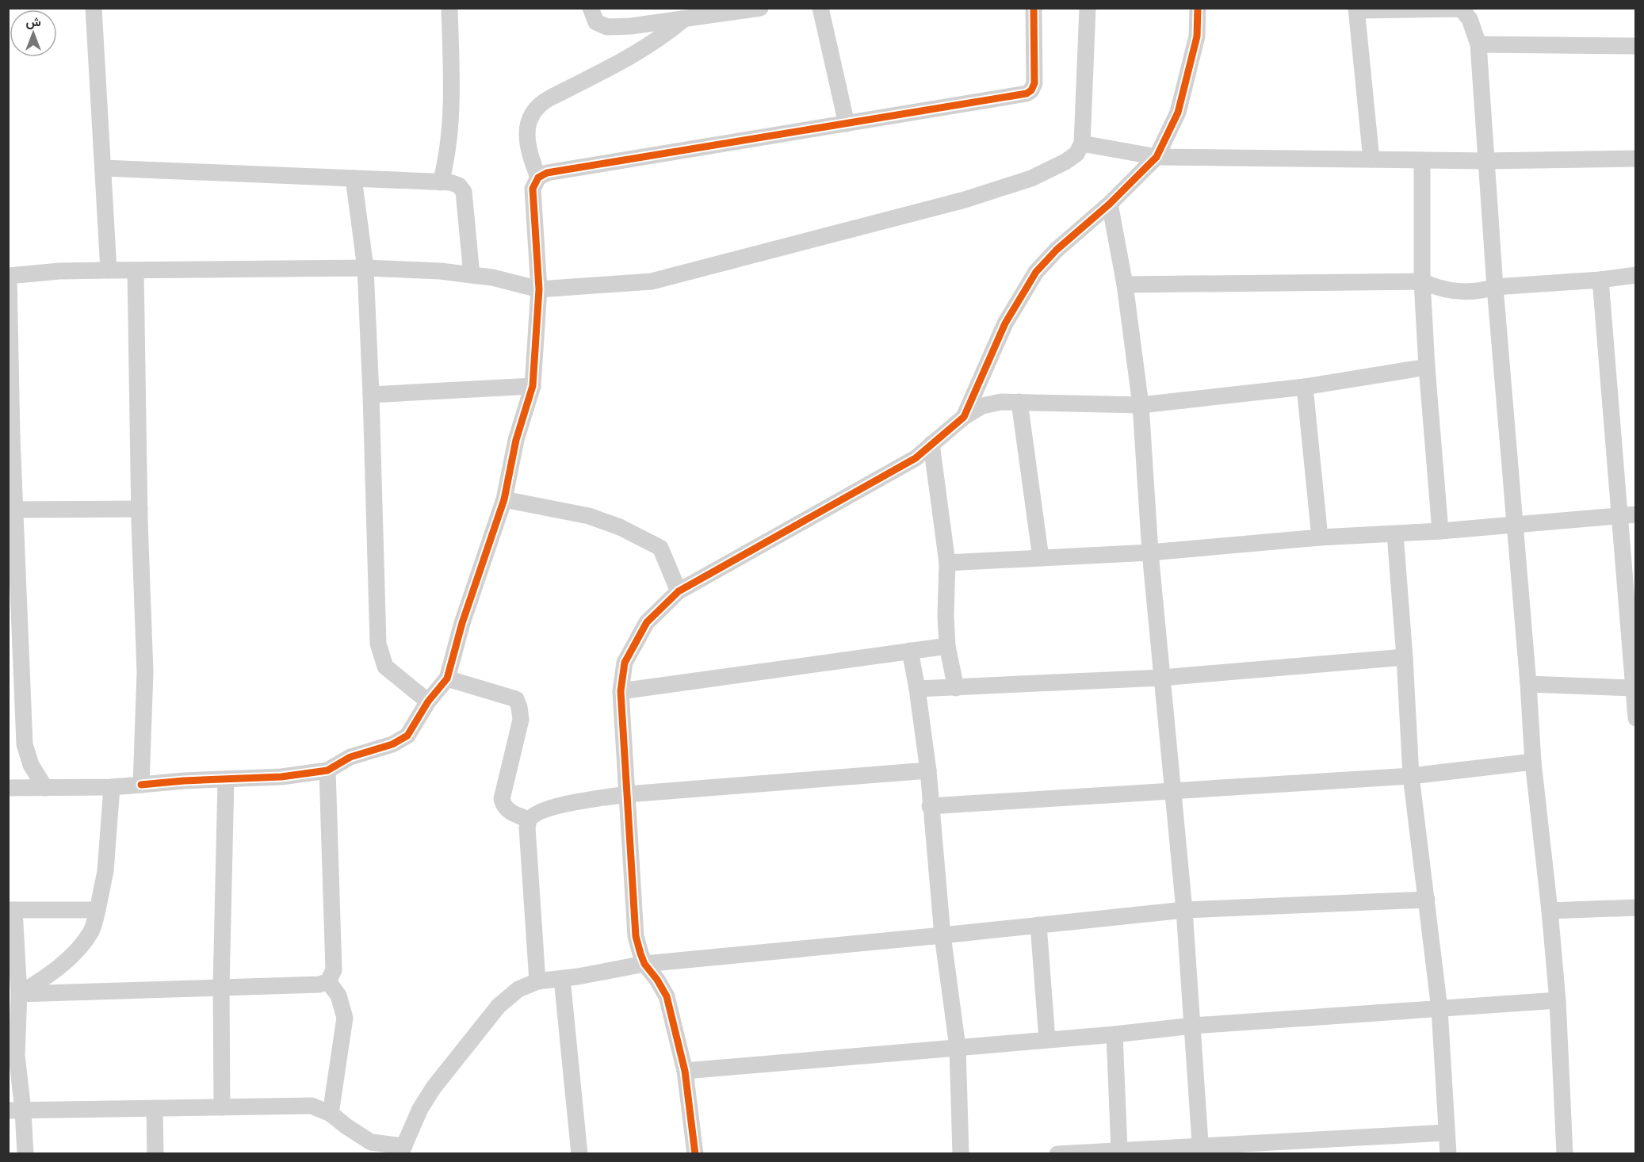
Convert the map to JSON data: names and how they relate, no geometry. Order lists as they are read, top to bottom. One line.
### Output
{"north":"top"}
